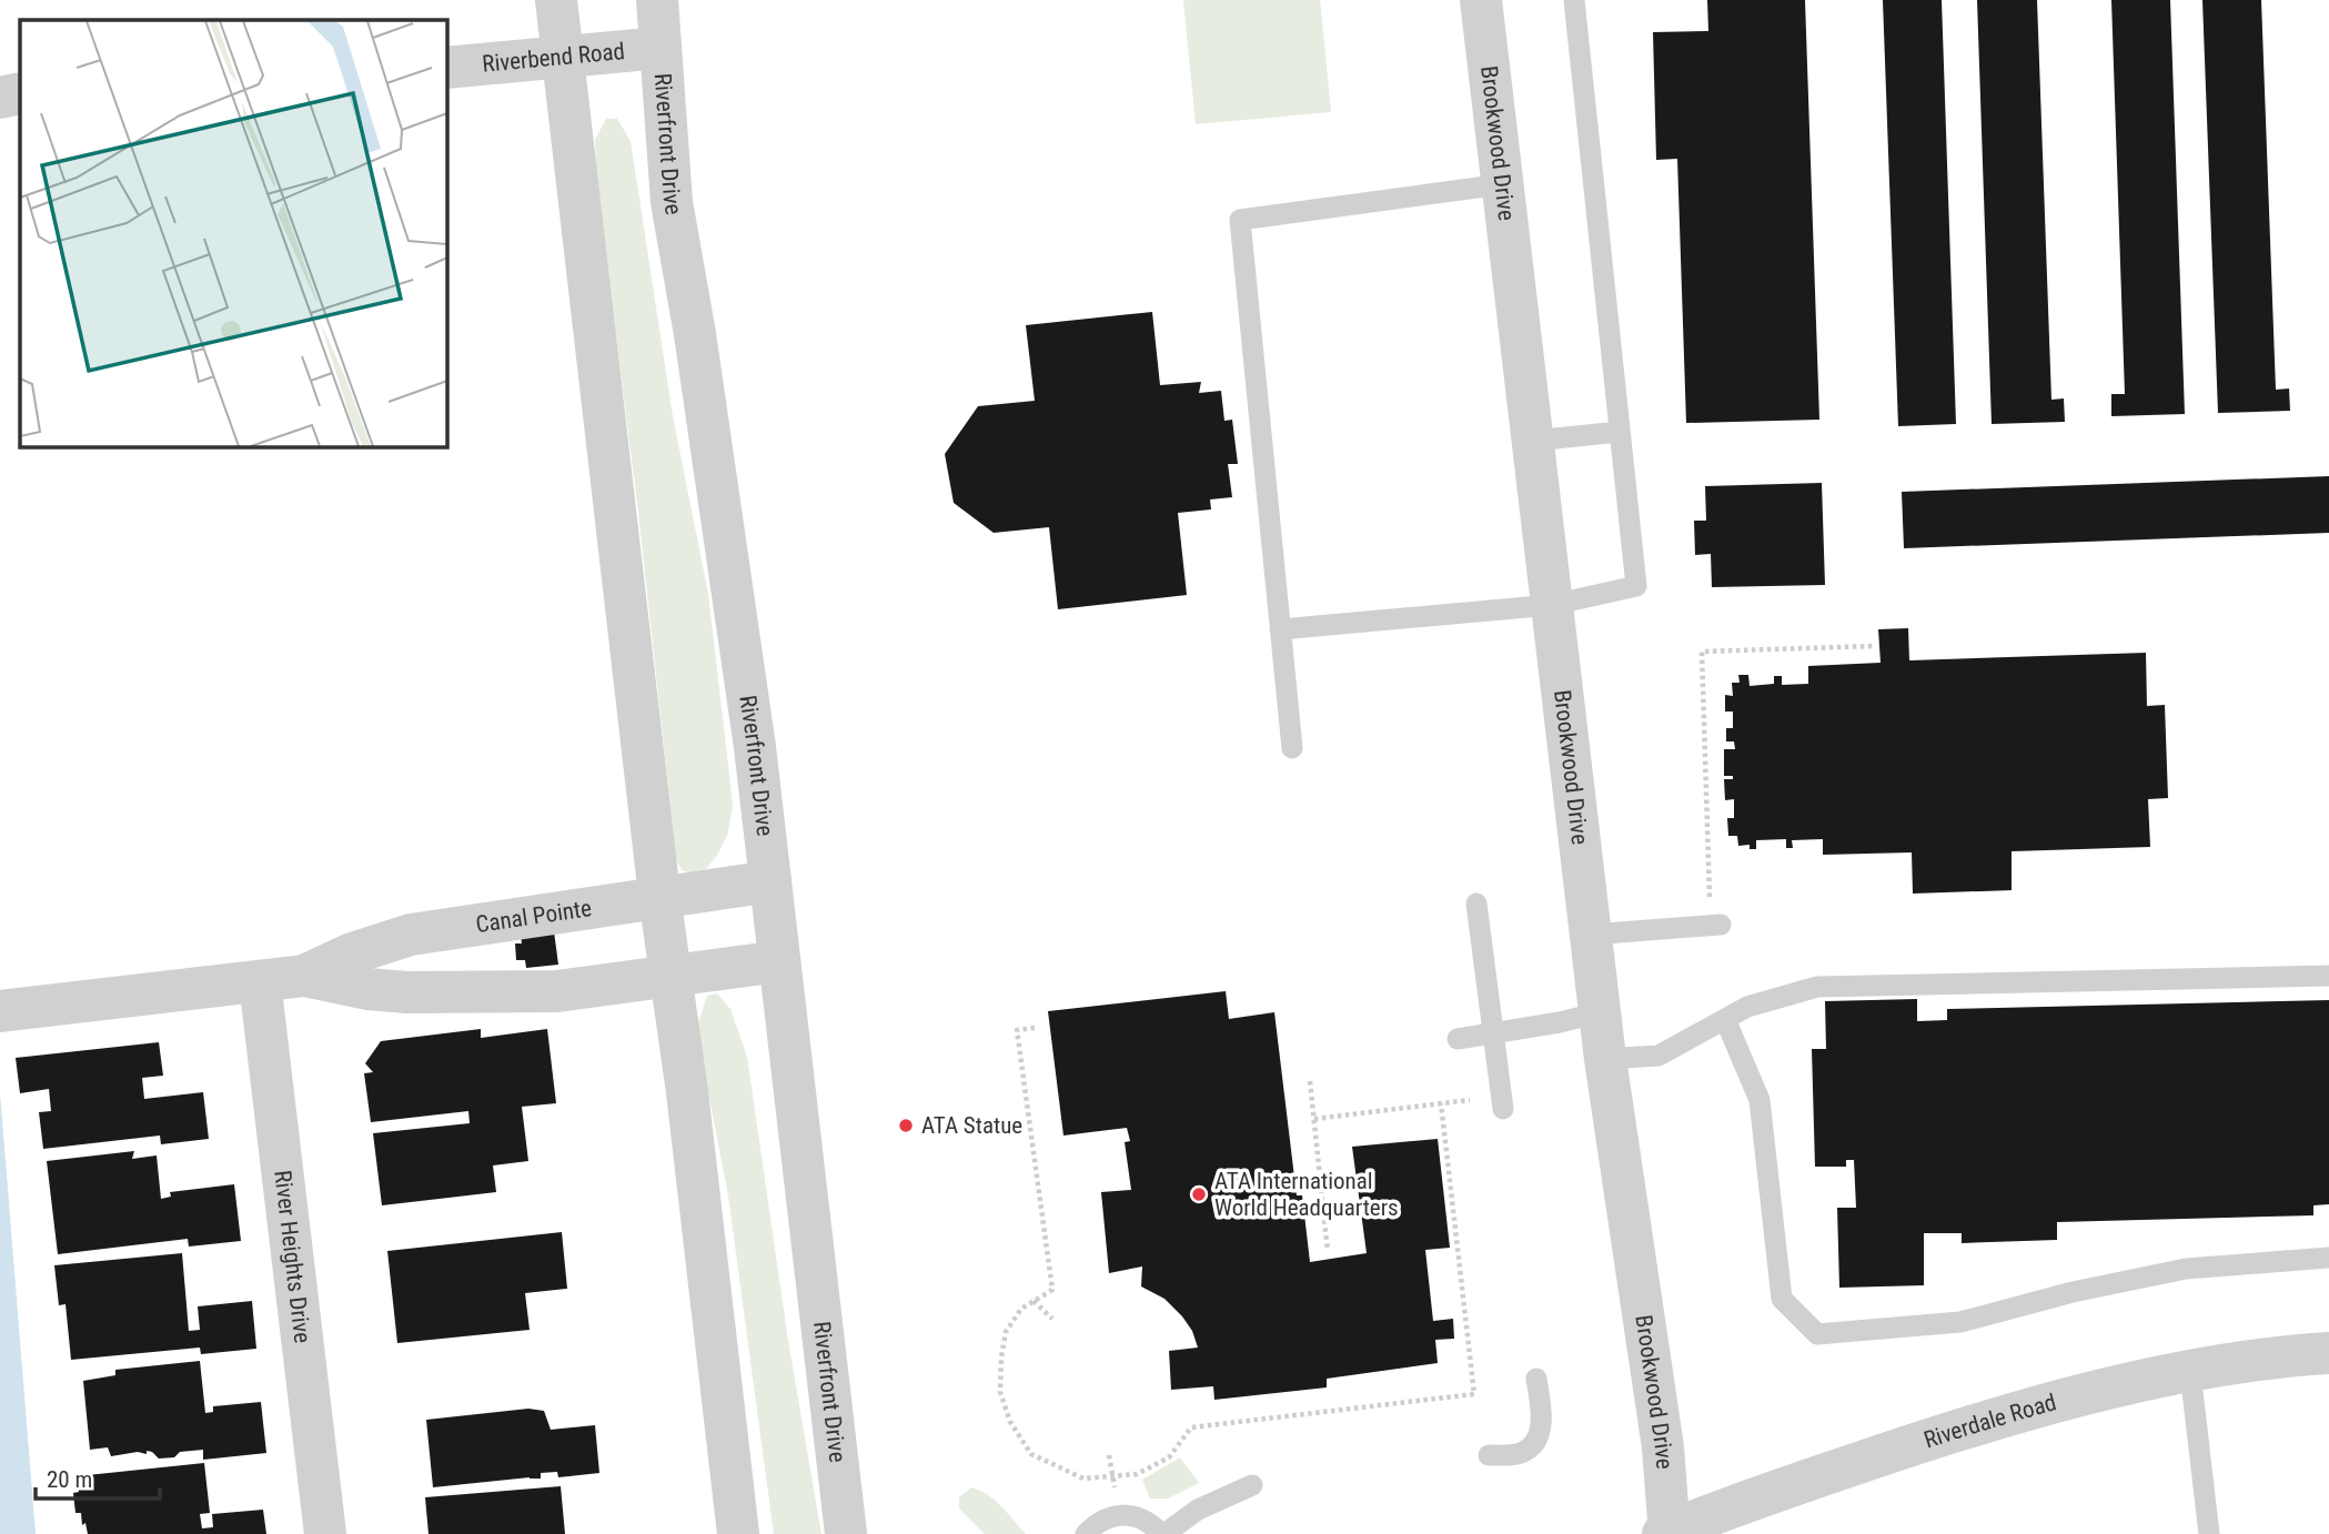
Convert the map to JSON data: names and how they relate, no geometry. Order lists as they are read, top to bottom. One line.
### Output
{"streets":{"street":["Riverbend Road","Brookwood Drive","Riverfront Drive","Canal Pointe","River Heights Drive","Riverdale Road"]},"crossings":[["Riverbend Road","Riverfront Drive"],["Brookwood Drive","Riverdale Road"],["Riverfront Drive","Canal Pointe"],["Canal Pointe","River Heights Drive"]],"places":["ATA Statue","ATA International World Headquarters"],"scale_bar":"20 m"}
